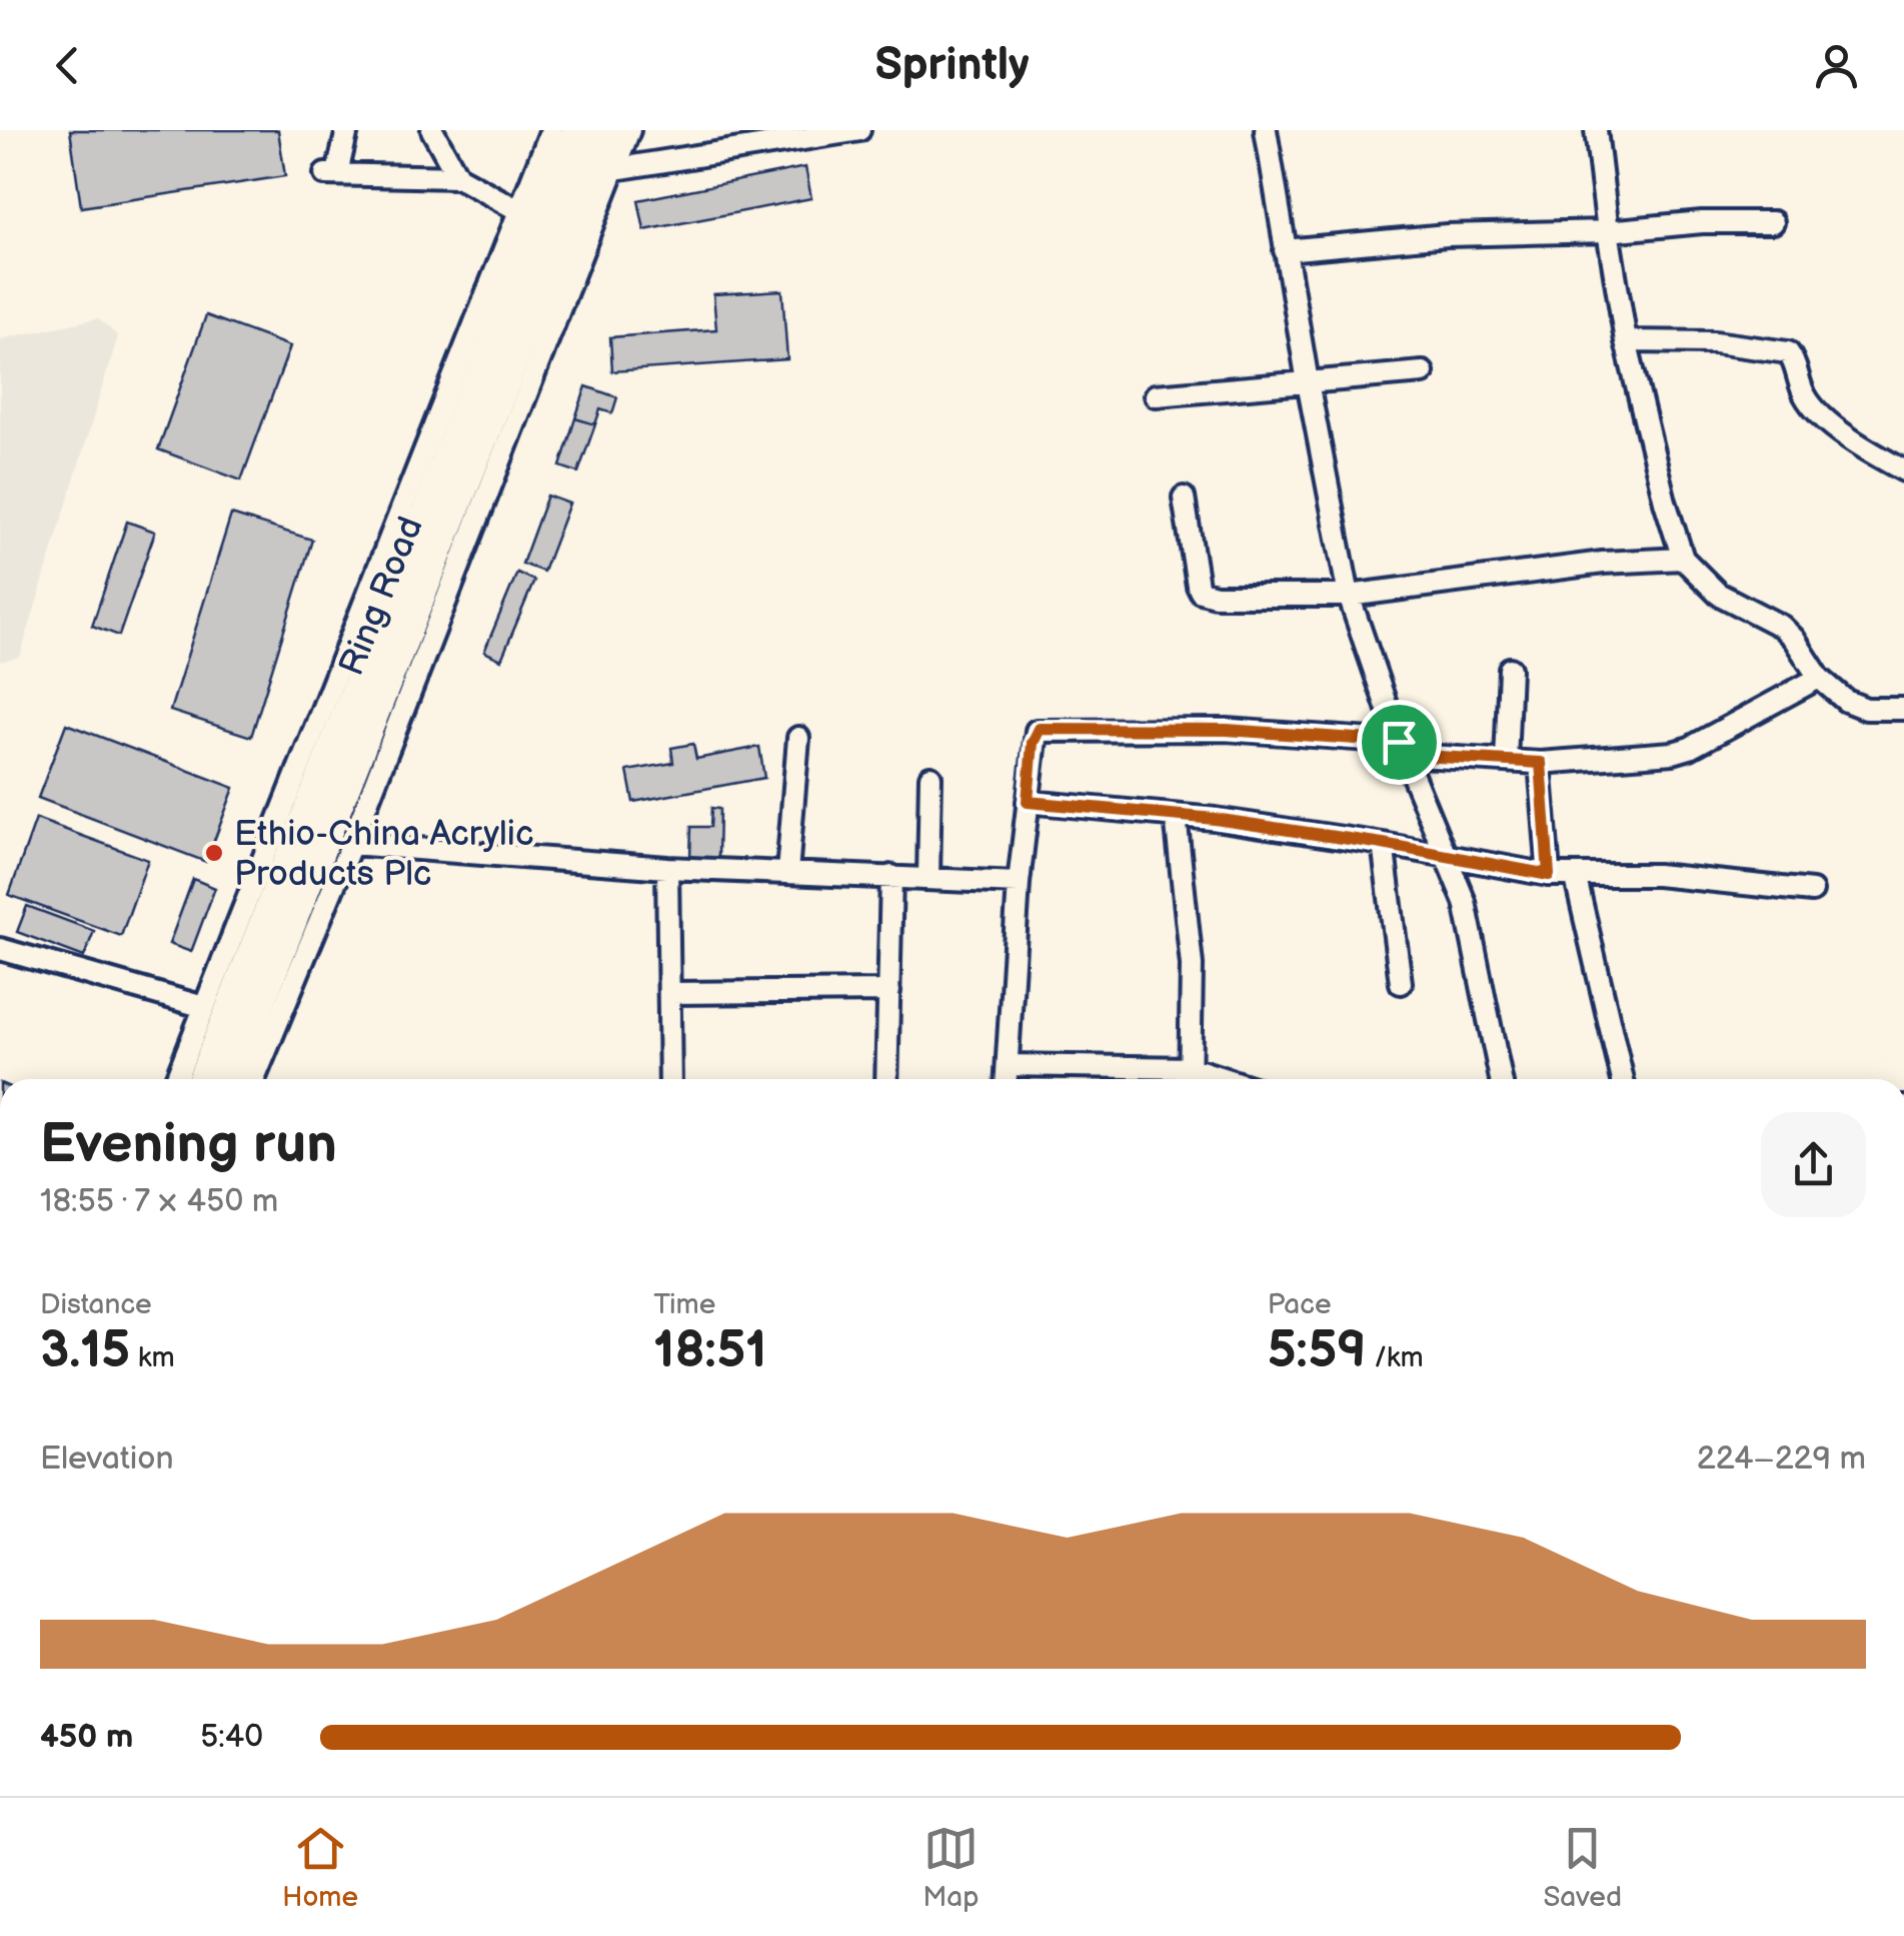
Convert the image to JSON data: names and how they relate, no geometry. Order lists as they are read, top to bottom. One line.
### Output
{"streets":{"highway":["Ring Road"]},"places":["Ethio-China Acrylic Products Plc"],"page":{"header":"Sprintly","heading":["Evening run","18:55 · 7 × 450 m"],"stats":[["Distance","3.15 km"],["Time","18:51"],["Pace","5:59 /km"]],"chart":["Elevation","224–229 m"],"list":[{"name":"450 m","note":"5:40"}],"tabs":["Home","Map","Saved"]}}
